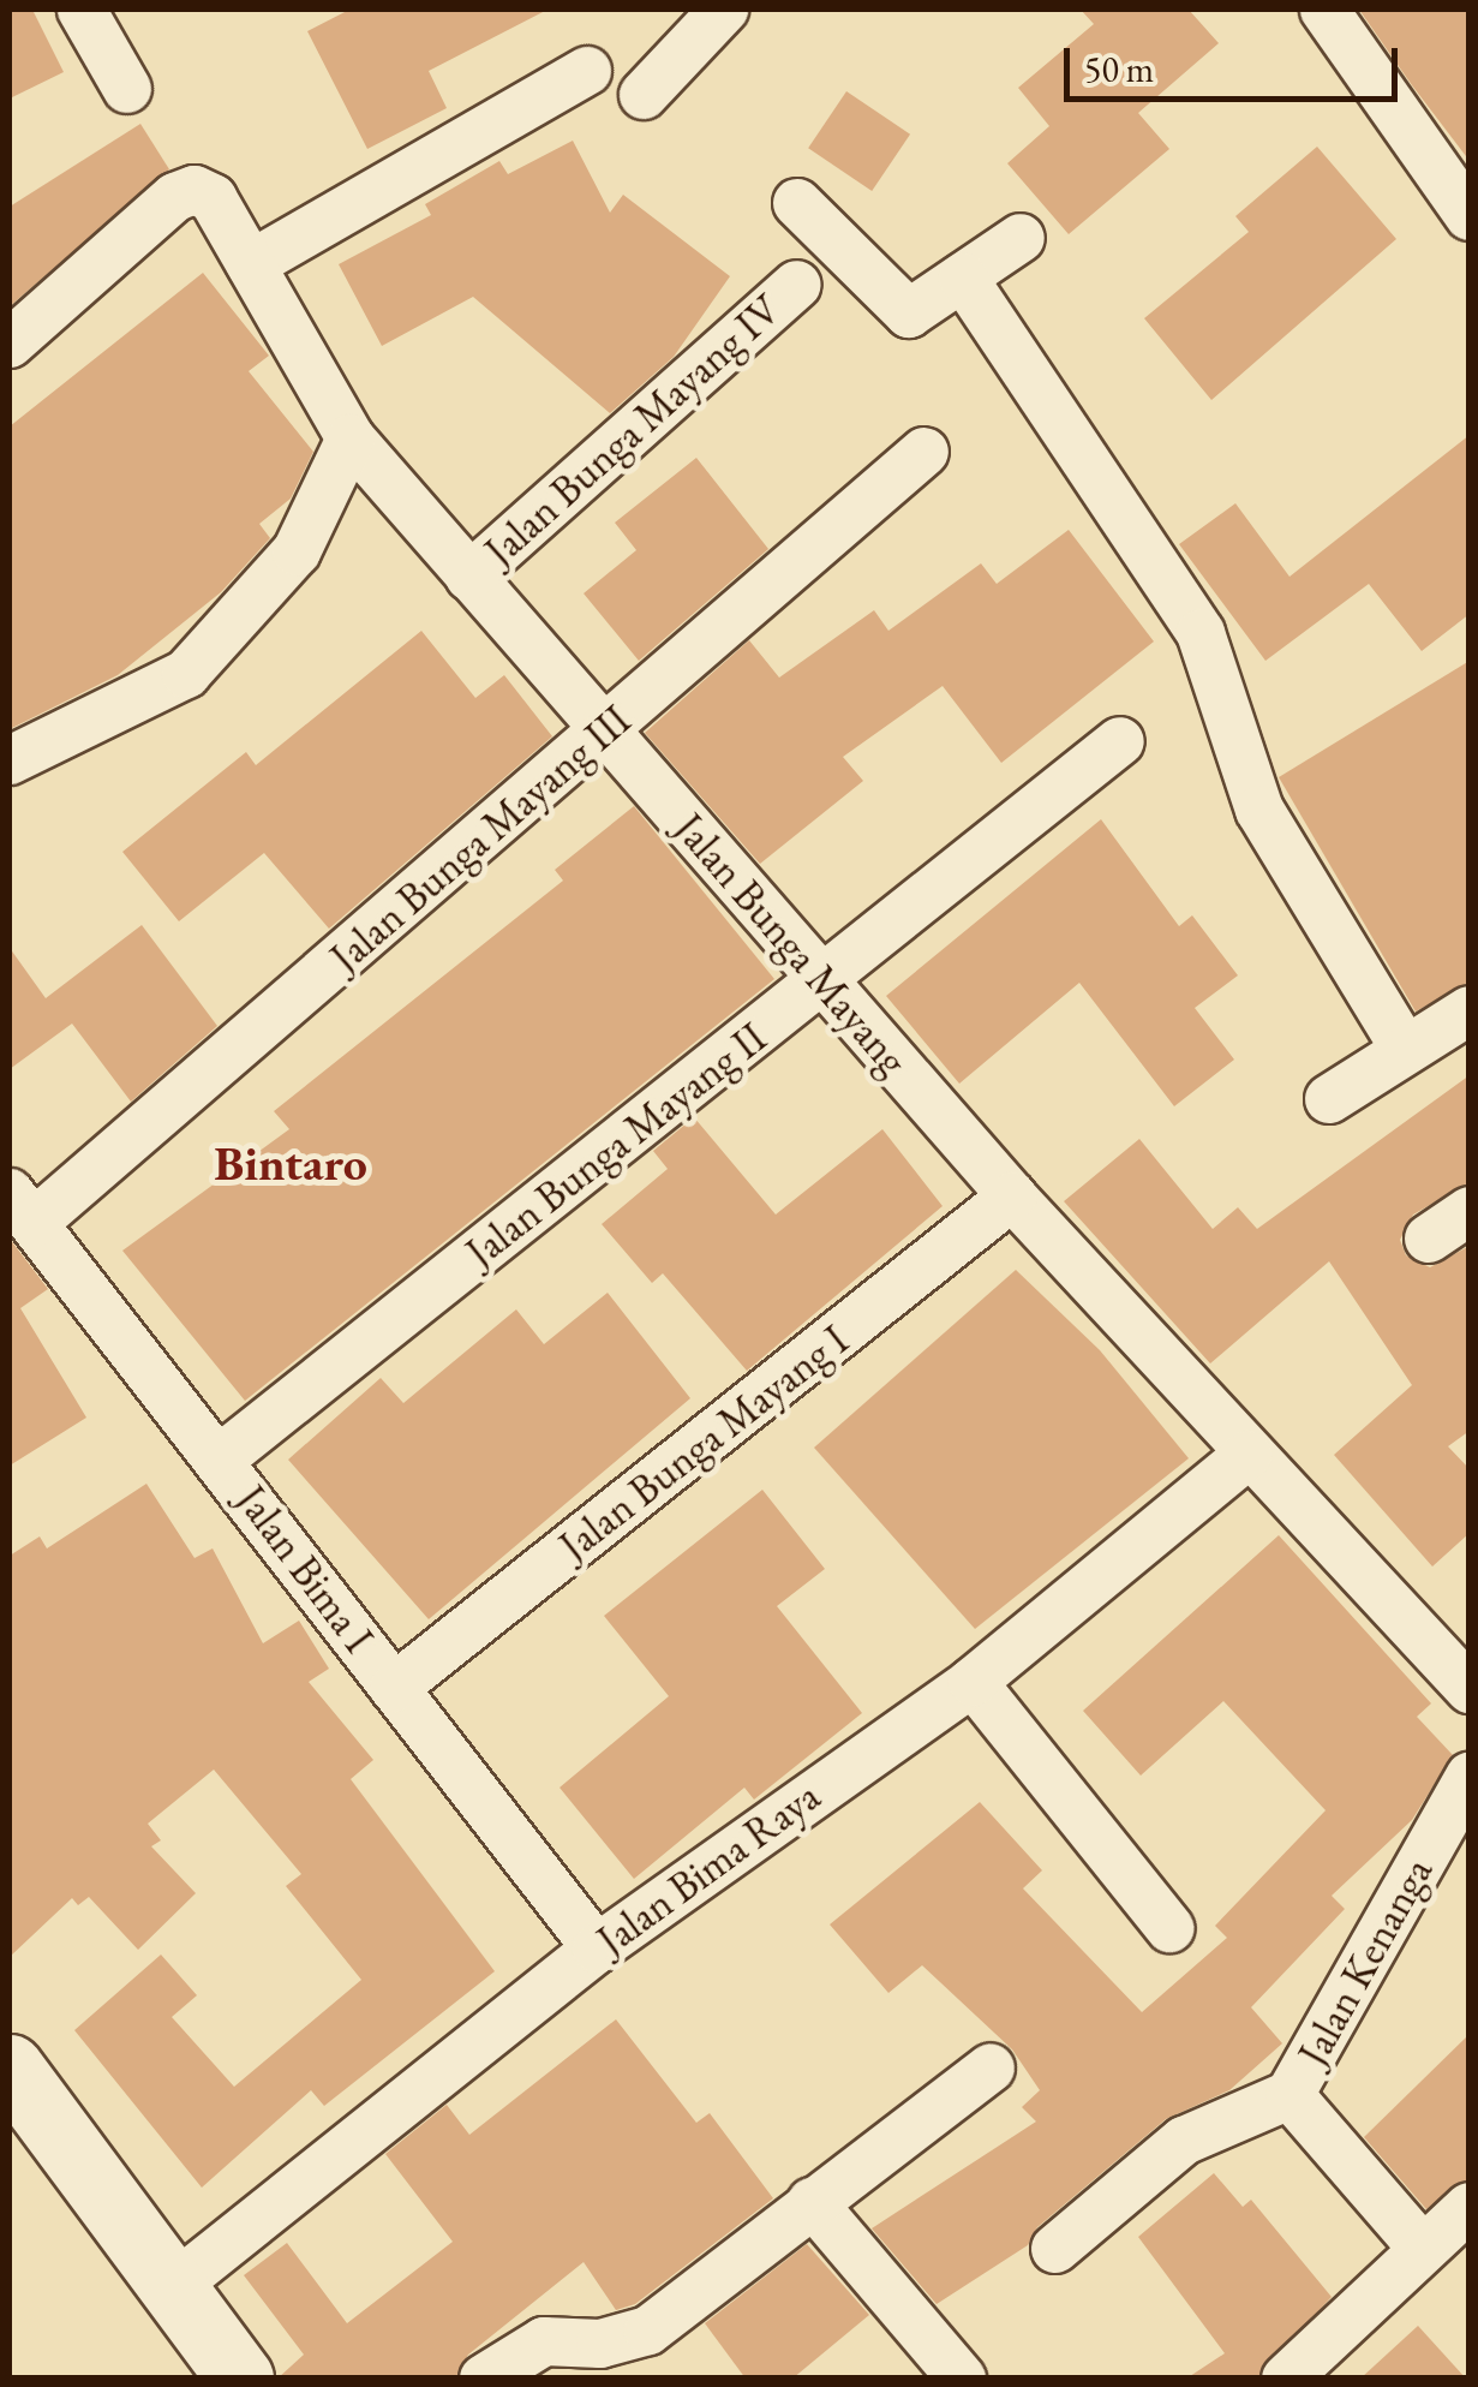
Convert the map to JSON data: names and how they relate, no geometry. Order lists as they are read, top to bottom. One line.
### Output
{"streets":{"street":["Jalan Bunga Mayang IV","Jalan Bunga Mayang III","Jalan Bunga Mayang","Jalan Bunga Mayang II","Jalan Bunga Mayang I","Jalan Bima I","Jalan Bima Raya","Jalan Kenanga"]},"crossings":[["Jalan Bunga Mayang IV","Jalan Bunga Mayang"],["Jalan Bunga Mayang III","Jalan Bunga Mayang"],["Jalan Bunga Mayang III","Jalan Bima I"],["Jalan Bunga Mayang","Jalan Bunga Mayang II"],["Jalan Bunga Mayang","Jalan Bunga Mayang I"],["Jalan Bunga Mayang","Jalan Bima Raya"],["Jalan Bunga Mayang II","Jalan Bima I"],["Jalan Bunga Mayang I","Jalan Bima I"],["Jalan Bima I","Jalan Bima Raya"]],"districts":["Bintaro"],"scale_bar":"50 m"}
